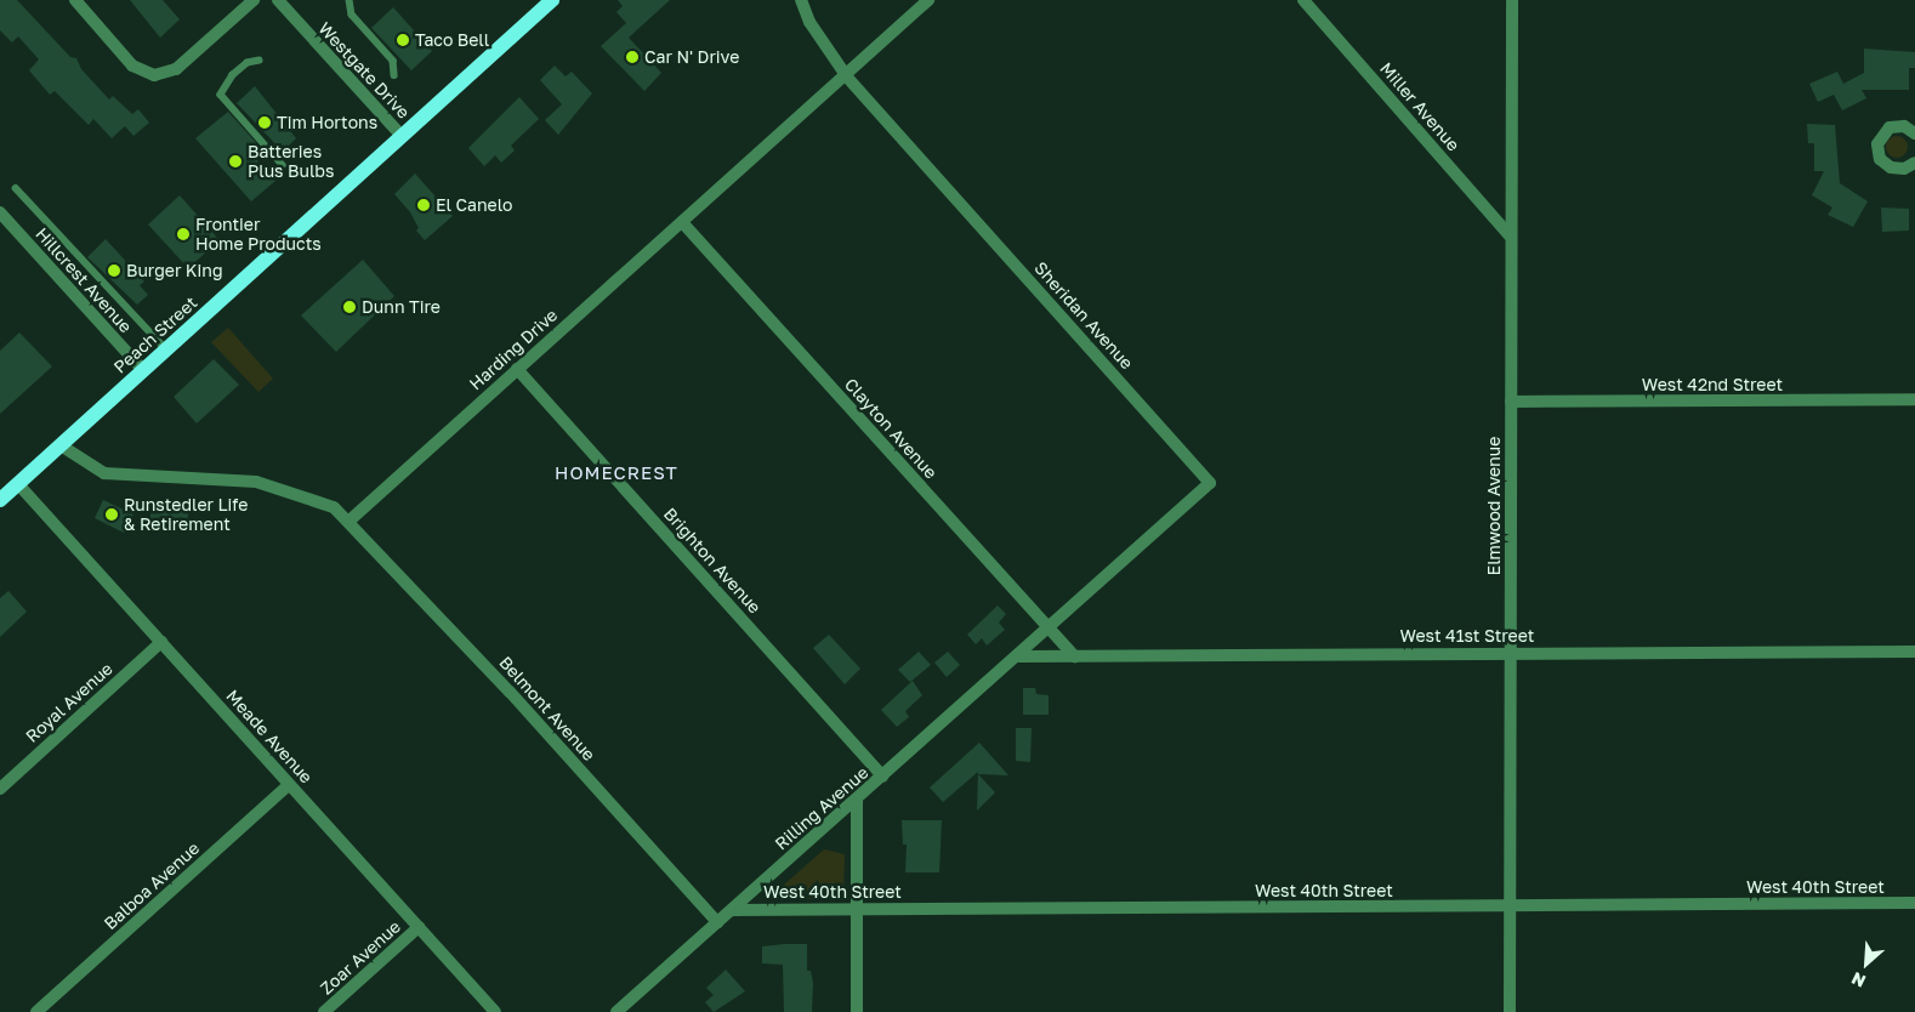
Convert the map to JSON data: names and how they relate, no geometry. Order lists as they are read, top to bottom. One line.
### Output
{"streets":{"main road":["Peach Street"],"street":["Westgate Drive","Miller Avenue","Hillcrest Avenue","Sheridan Avenue","Harding Drive","West 42nd Street","Clayton Avenue","Elmwood Avenue","Brighton Avenue","West 41st Street","Royal Avenue","Belmont Avenue","Meade Avenue","Rilling Avenue","Balboa Avenue","West 40th Street","Zoar Avenue"]},"crossings":[["Westgate Drive","Peach Street"],["Miller Avenue","Elmwood Avenue"],["Hillcrest Avenue","Peach Street"],["Sheridan Avenue","Harding Drive"],["Sheridan Avenue","Clayton Avenue"],["Sheridan Avenue","Rilling Avenue"],["Peach Street","Meade Avenue"],["Harding Drive","Clayton Avenue"],["Harding Drive","Brighton Avenue"],["Harding Drive","Belmont Avenue"],["West 42nd Street","Elmwood Avenue"],["Clayton Avenue","West 41st Street"],["Clayton Avenue","Rilling Avenue"],["Elmwood Avenue","West 41st Street"],["Elmwood Avenue","West 40th Street"],["Brighton Avenue","Rilling Avenue"],["West 41st Street","Rilling Avenue"],["Royal Avenue","Meade Avenue"],["Belmont Avenue","Rilling Avenue"],["Meade Avenue","Balboa Avenue"],["Meade Avenue","Zoar Avenue"],["Rilling Avenue","West 40th Street"]],"districts":["HOMECREST"],"places":["Taco Bell","Car N' Drive","Tim Hortons","Batteries Plus Bulbs","El Canelo","Frontier Home Products","Burger King","Dunn Tire","Runstedler Life & Retirement"],"north":"bottom left"}
